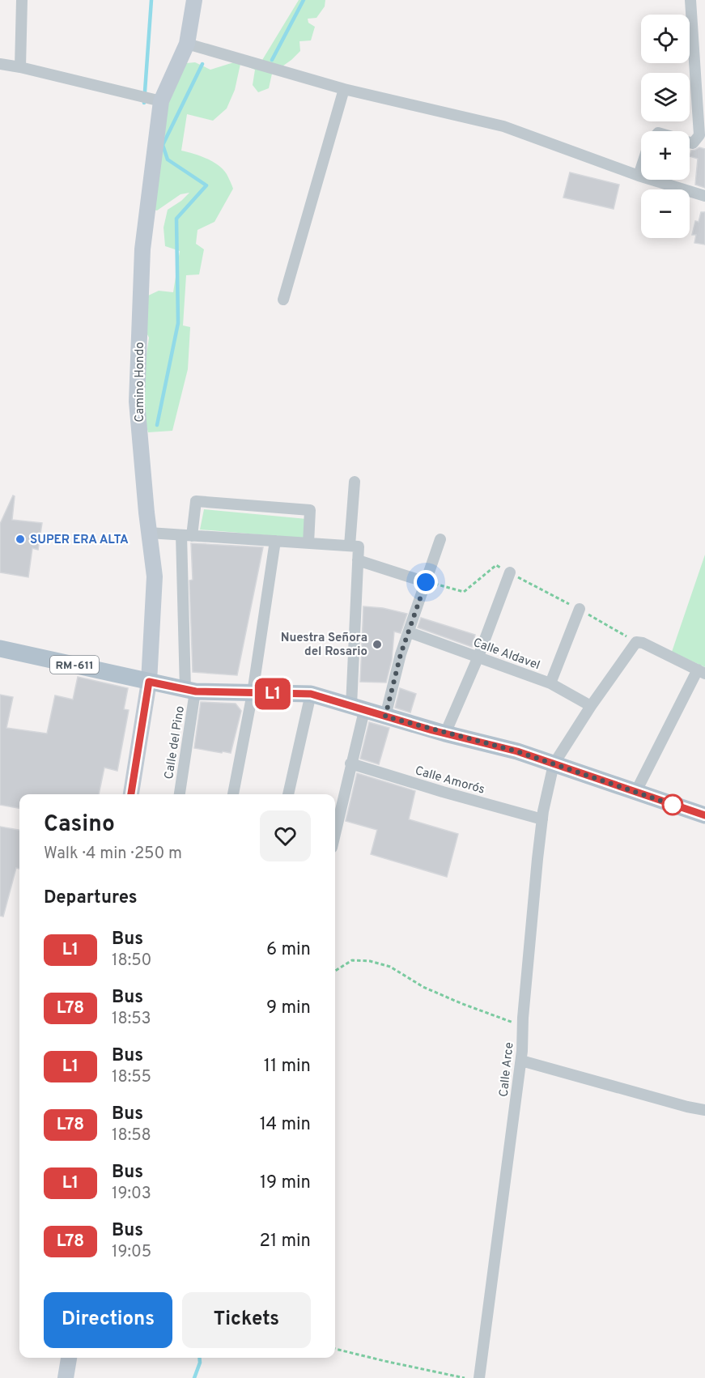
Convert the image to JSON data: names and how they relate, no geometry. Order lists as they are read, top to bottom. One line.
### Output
{"streets":{"main road":["Camino Hondo","RM-611"],"street":["Calle Aldavel","Calle del Pino","Calle Amorós","Calle Arce"]},"crossings":[["Camino Hondo","RM-611"],["RM-611","Calle del Pino"],["RM-611","Calle Arce"],["Calle Amorós","Calle Arce"]],"places":["SUPER ERA ALTA","Nuestra Señora del Rosario"],"lines":["bus line L1"],"page":{"on_map":"L1","map_buttons":["+","−"],"heading":[["Casino","Walk · 4 min · 250 m"],"Departures"],"list":[{"mark":"L1","name":"Bus","note":"18:50","value":"6 min"},{"mark":"L78","name":"Bus","note":"18:53","value":"9 min"},{"mark":"L1","name":"Bus","note":"18:55","value":"11 min"},{"mark":"L78","name":"Bus","note":"18:58","value":"14 min"},{"mark":"L1","name":"Bus","note":"19:03","value":"19 min"},{"mark":"L78","name":"Bus","note":"19:05","value":"21 min"}],"buttons":["Directions","Tickets"]}}
